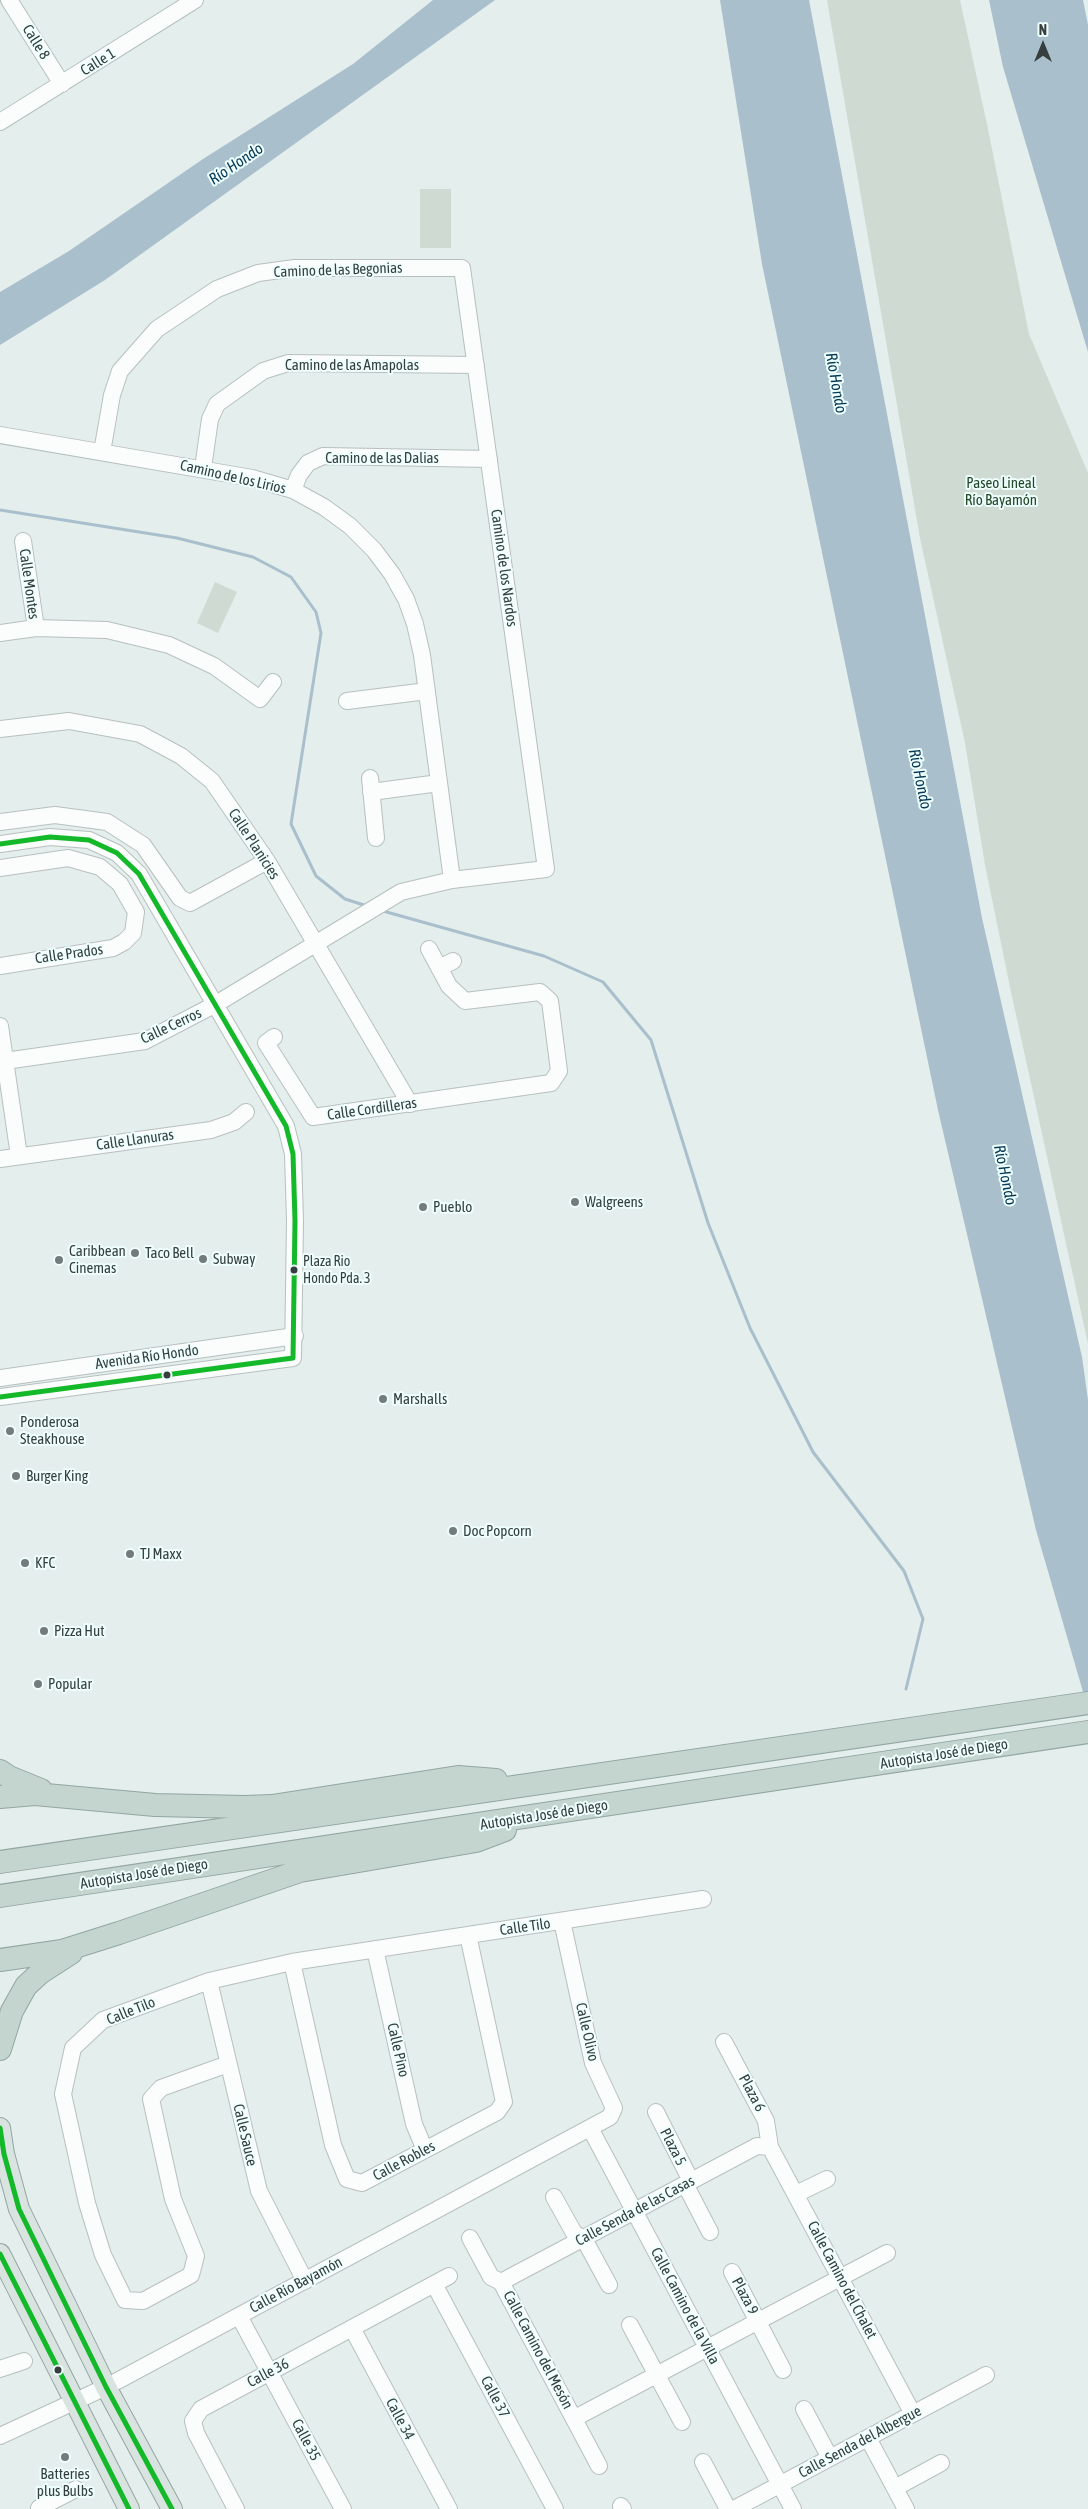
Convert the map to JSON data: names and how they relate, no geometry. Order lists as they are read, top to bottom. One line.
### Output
{"streets":{"highway":["Autopista José de Diego"],"street":["Calle 8","Calle 1","Camino de las Begonias","Camino de las Amapolas","Camino de las Dalias","Camino de los Lirios","Camino de los Nardos","Calle Montes","Calle Planicies","Calle Prados","Calle Cerros","Calle Cordilleras","Calle Llanuras","Avenida Río Hondo","Calle Tilo","Calle Olivo","Calle Pino","Plaza 6","Calle Sauce","Plaza 5","Calle Robles","Calle Senda de las Casas","Calle Camino del Chalet","Calle Río Bayamón","Plaza 9","Calle Camino de la Villa","Calle Camino del Mesón","Calle 36","Calle 37","Calle 34","Calle 35","Calle Senda del Albergue"]},"crossings":[["Calle 8","Calle 1"],["Camino de las Begonias","Camino de los Lirios"],["Camino de las Begonias","Camino de los Nardos"],["Camino de las Amapolas","Camino de los Lirios"],["Camino de las Amapolas","Camino de los Nardos"],["Camino de las Dalias","Camino de los Lirios"],["Camino de las Dalias","Camino de los Nardos"],["Camino de los Lirios","Calle Cerros"],["Camino de los Nardos","Calle Cerros"],["Calle Planicies","Calle Cerros"],["Calle Planicies","Calle Cordilleras"],["Calle Tilo","Calle Olivo"],["Calle Tilo","Calle Pino"],["Calle Tilo","Calle Sauce"],["Calle Tilo","Calle Robles"],["Calle Olivo","Calle Río Bayamón"],["Calle Olivo","Calle Camino de la Villa"],["Calle Pino","Calle Robles"],["Plaza 6","Calle Senda de las Casas"],["Plaza 6","Calle Camino del Chalet"],["Calle Sauce","Calle Río Bayamón"],["Plaza 5","Calle Senda de las Casas"],["Calle Senda de las Casas","Calle Camino del Chalet"],["Calle Senda de las Casas","Calle Camino de la Villa"],["Calle Senda de las Casas","Calle Camino del Mesón"],["Calle Camino del Chalet","Calle Senda del Albergue"],["Calle Río Bayamón","Calle Camino de la Villa"],["Calle Río Bayamón","Calle 35"],["Calle Camino de la Villa","Calle Senda del Albergue"],["Calle 36","Calle 37"],["Calle 36","Calle 34"],["Calle 36","Calle 35"]],"water":["Río Hondo"],"parks":["Paseo Lineal Río Bayamón"],"places":["Walgreens","Pueblo","Taco Bell","Subway","Caribbean Cinemas","Plaza Rio Hondo Pda. 3","Marshalls","Ponderosa Steakhouse","Burger King","Doc Popcorn","TJ Maxx","KFC","Pizza Hut","Popular","Batteries plus Bulbs"],"north":"top"}
